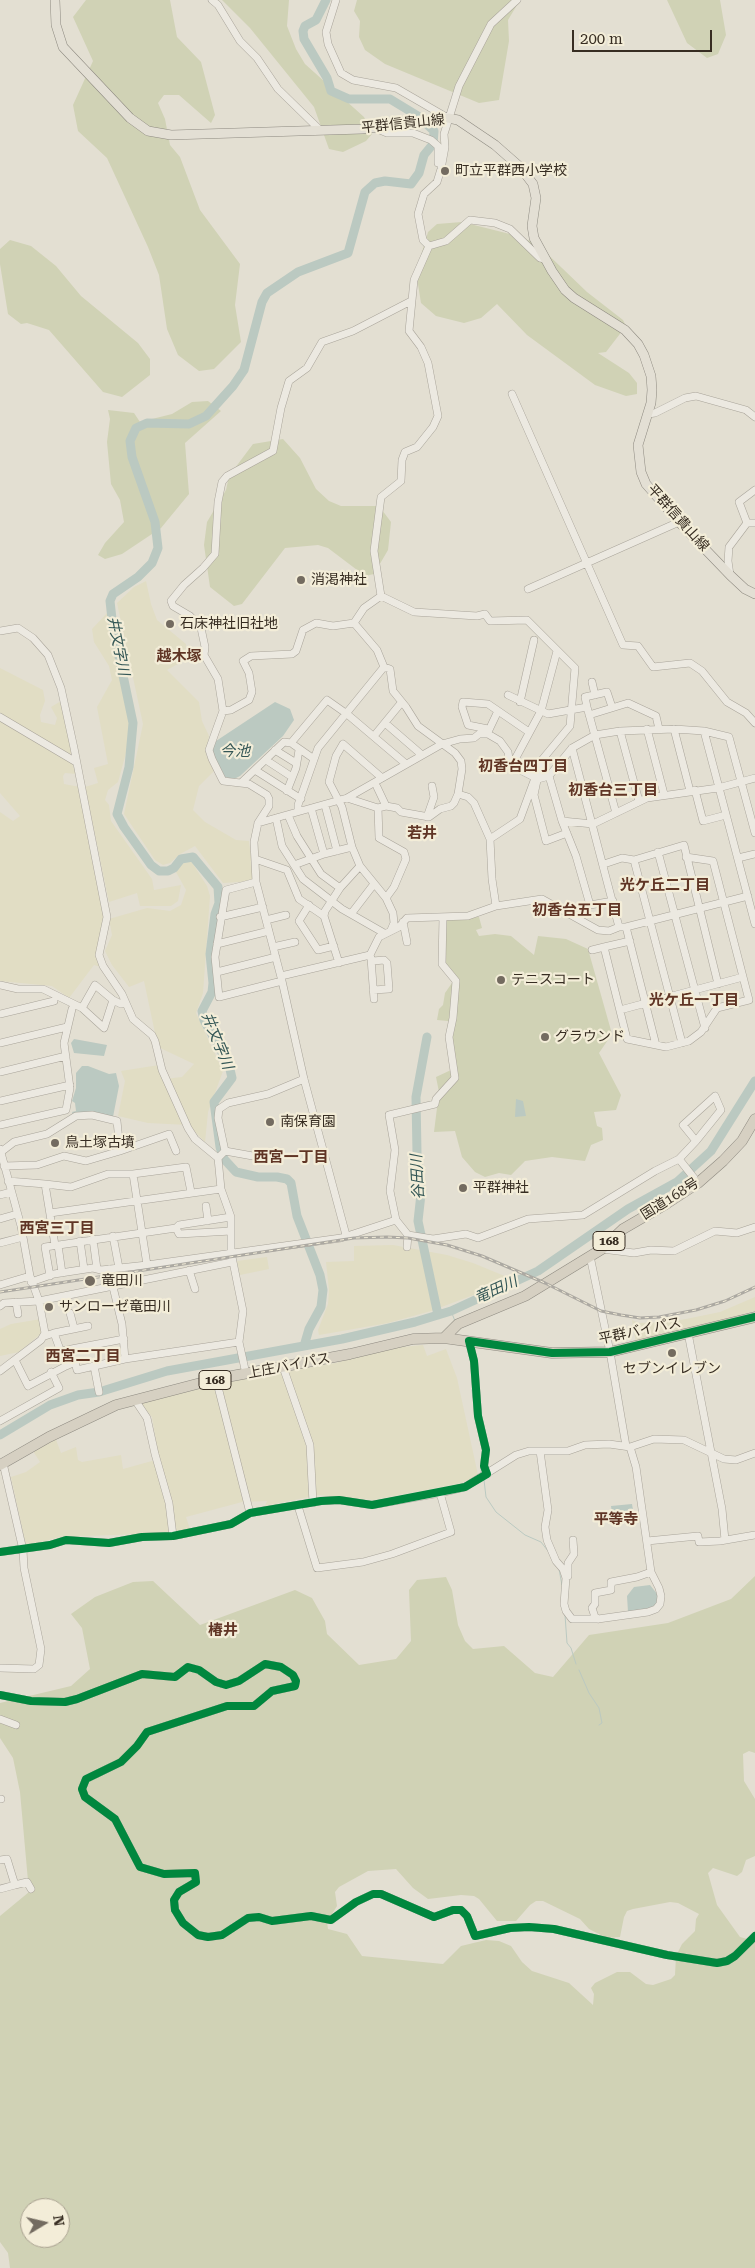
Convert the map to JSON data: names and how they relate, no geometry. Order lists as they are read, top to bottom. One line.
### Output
{"streets":{"highway":["国道168号","168","平群バイパス","上庄バイパス"],"main road":["平群信貴山線"]},"crossings":[["国道168号","平群バイパス"],["国道168号","上庄バイパス"],["平群バイパス","上庄バイパス"]],"districts":["越木塚","初香台四丁目","初香台三丁目","若井","光ケ丘二丁目","初香台五丁目","光ケ丘一丁目","西宮一丁目","西宮三丁目","西宮二丁目","平等寺","椿井"],"water":["井文字川","今池","谷田川","竜田川"],"places":["町立平群西小学校","消渇神社","石床神社旧社地","テニスコート","グラウンド","南保育園","鳥土塚古墳","平群神社","竜田川","サンローゼ竜田川","セブンイレブン"],"scale_bar":"200 m","north":"right"}
